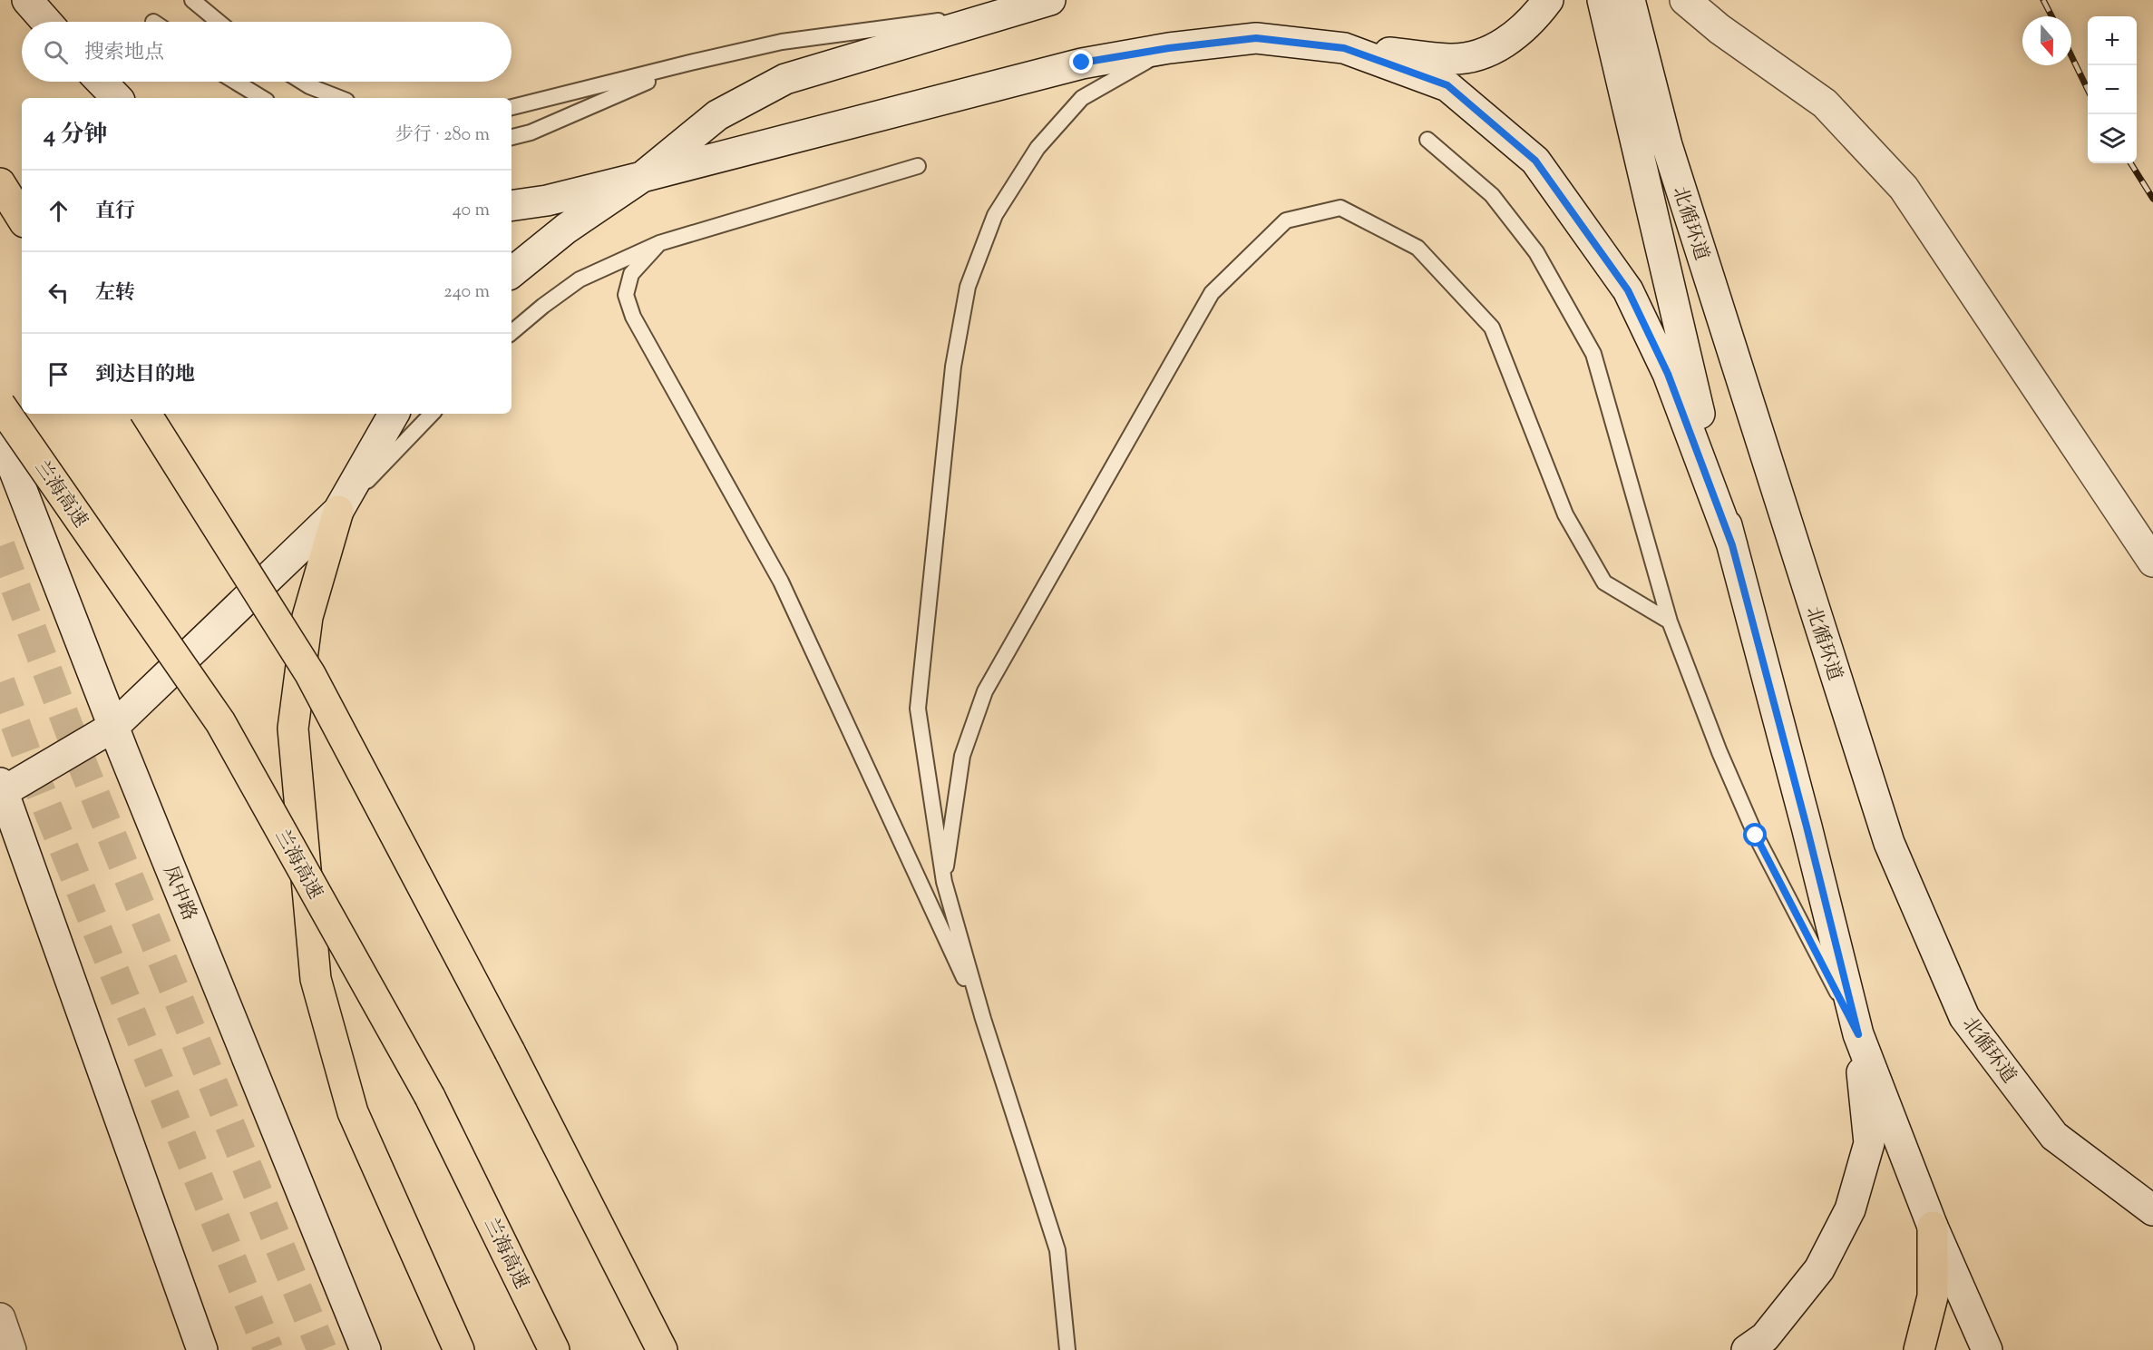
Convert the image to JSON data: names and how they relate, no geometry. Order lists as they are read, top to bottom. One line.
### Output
{"streets":{"highway":["兰海高速"],"main road":["北循环道","凤中路"]},"north":"bottom","page":{"map_buttons":["+","−"],"search":"搜索地点","heading":["4 分钟","步行 · 280 m"],"list":[["直行","40 m"],["左转","240 m"],"到达目的地"]}}
